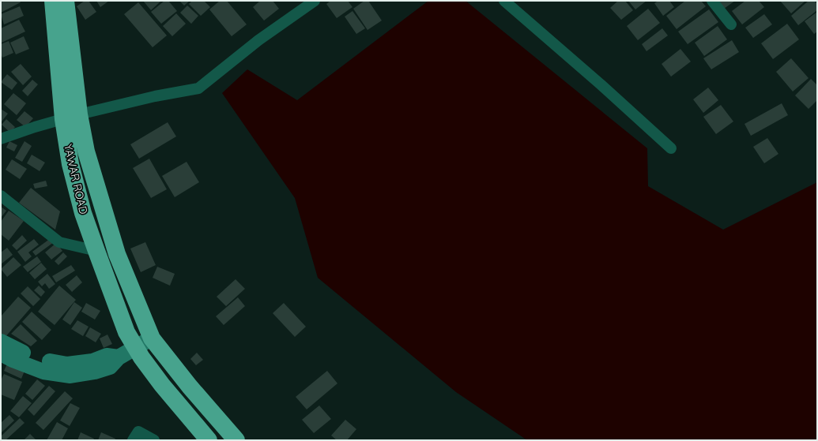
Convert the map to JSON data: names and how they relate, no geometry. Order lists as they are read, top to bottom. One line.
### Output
{"streets":{"highway":["YAWAR ROAD"]}}
